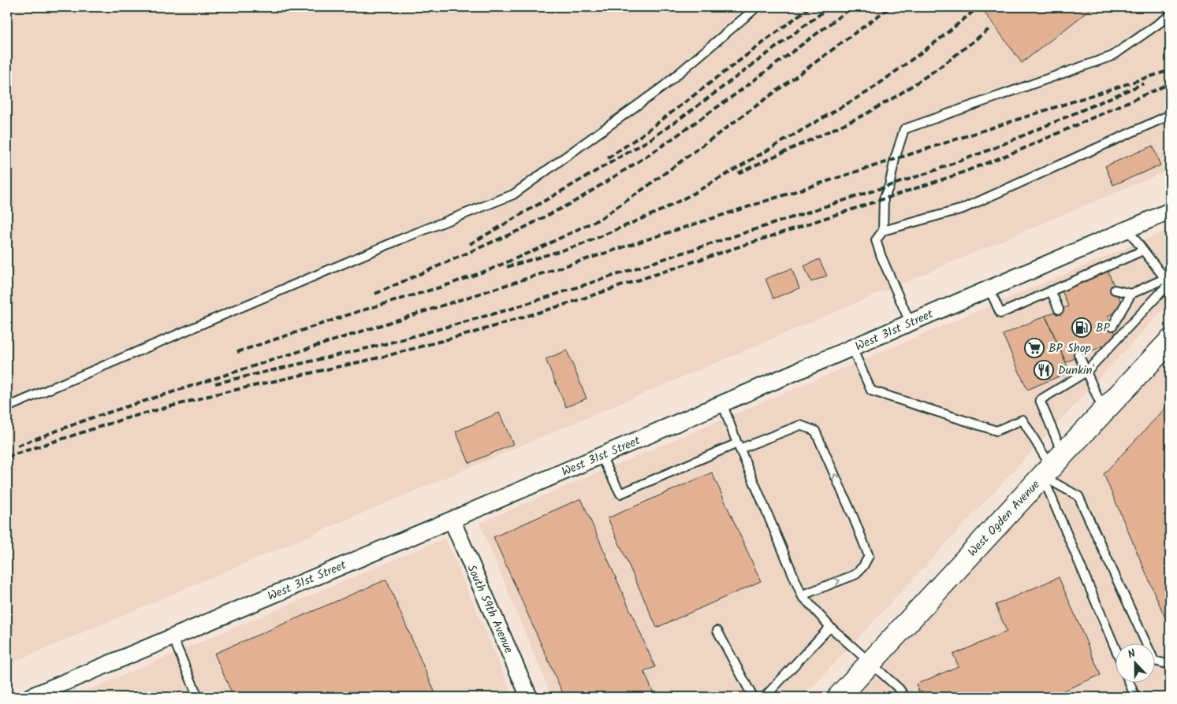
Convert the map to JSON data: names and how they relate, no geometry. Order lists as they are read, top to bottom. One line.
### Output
{"streets":{"main road":["West Ogden Avenue"],"street":["West 31st Street","South 59th Avenue"]},"crossings":[["West 31st Street","South 59th Avenue"]],"places":{"fuel station":["BP"],"supermarket":["BP Shop"],"restaurant":["Dunkin'"]},"north":"top"}
